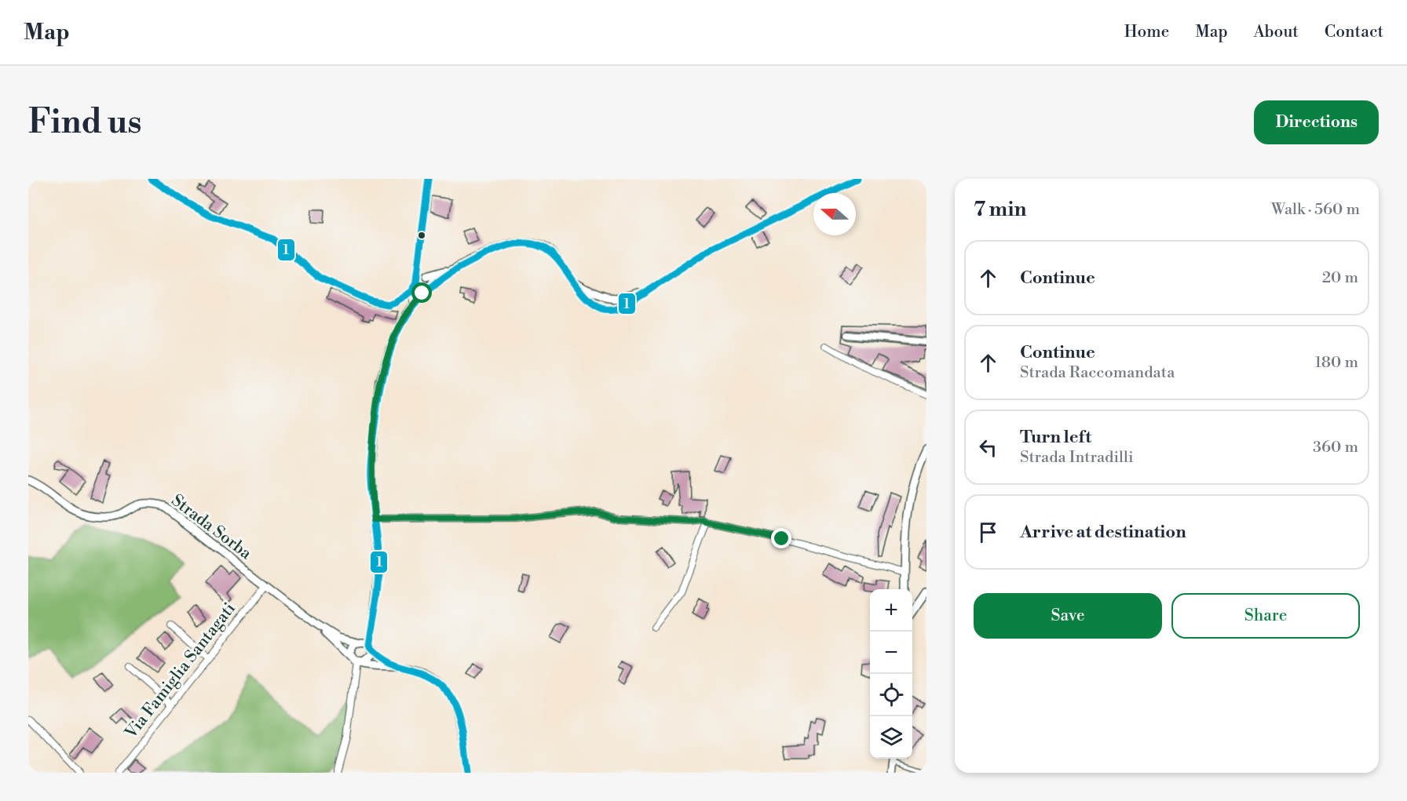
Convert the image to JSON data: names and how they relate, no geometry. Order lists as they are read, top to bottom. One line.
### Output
{"streets":{"street":["Strada Sorba","Via Famiglia Santagati"]},"crossings":[["Strada Sorba","Via Famiglia Santagati"]],"lines":["transit line 1"],"north":"left","page":{"header":"Map","nav":["Home","Map","About","Contact"],"buttons":["Directions",["Save","Share"]],"title":"Find us","heading":["7 min","Walk · 560 m"],"list":[["Continue","20 m"],["Continue","Strada Raccomandata","180 m"],["Turn left","Strada Intradilli","360 m"],"Arrive at destination"],"map_buttons":["+","−"]}}
